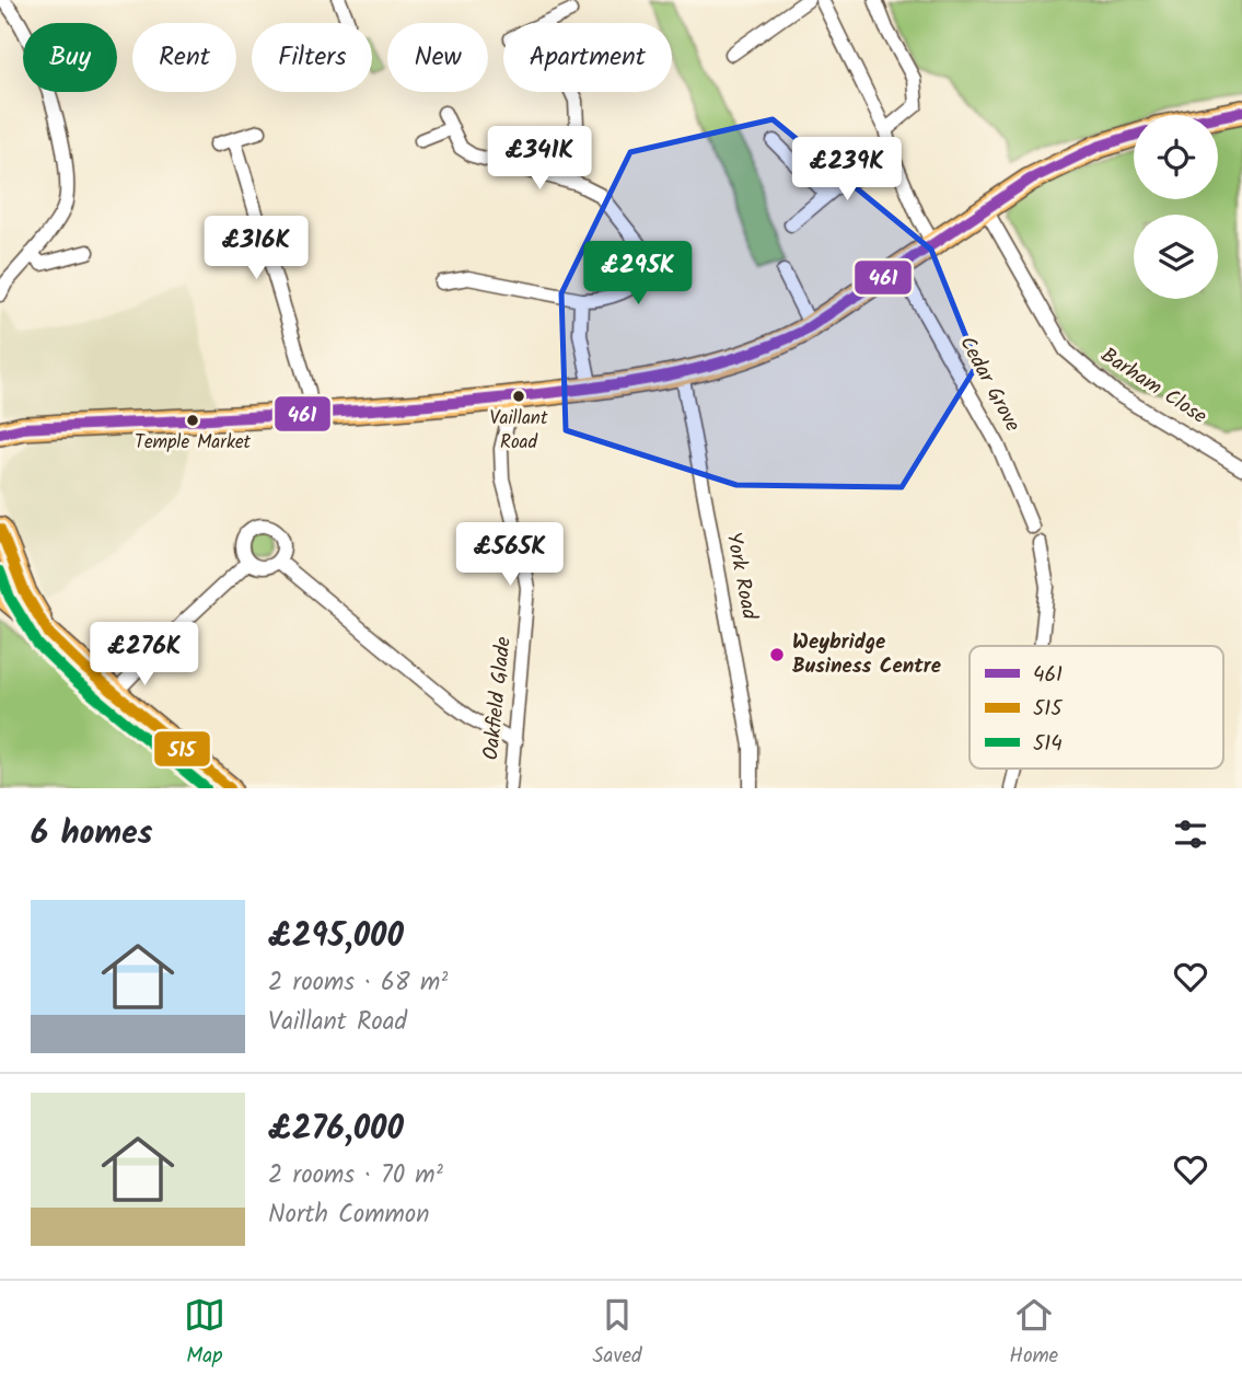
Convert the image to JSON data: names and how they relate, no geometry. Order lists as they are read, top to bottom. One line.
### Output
{"streets":{"street":["Cedar Grove","Barham Close","York Road","Oakfield Glade"]},"places":["Vaillant Road","Temple Market","Weybridge Business Centre"],"lines":["transit line 461","transit line 515","transit line 514"],"legend":["461","515","514"],"page":{"chip":["Buy","Rent","Filters","New","Apartment"],"price":["£341K","£239K","£316K","£295K","£565K","£276K"],"heading":"6 homes","list":[{"name":"£295,000","note":"2 rooms · 68 m² · Vaillant Road"},{"name":"£276,000","note":"2 rooms · 70 m² · North Common"}],"tabs":["Map","Saved","Home"]}}
